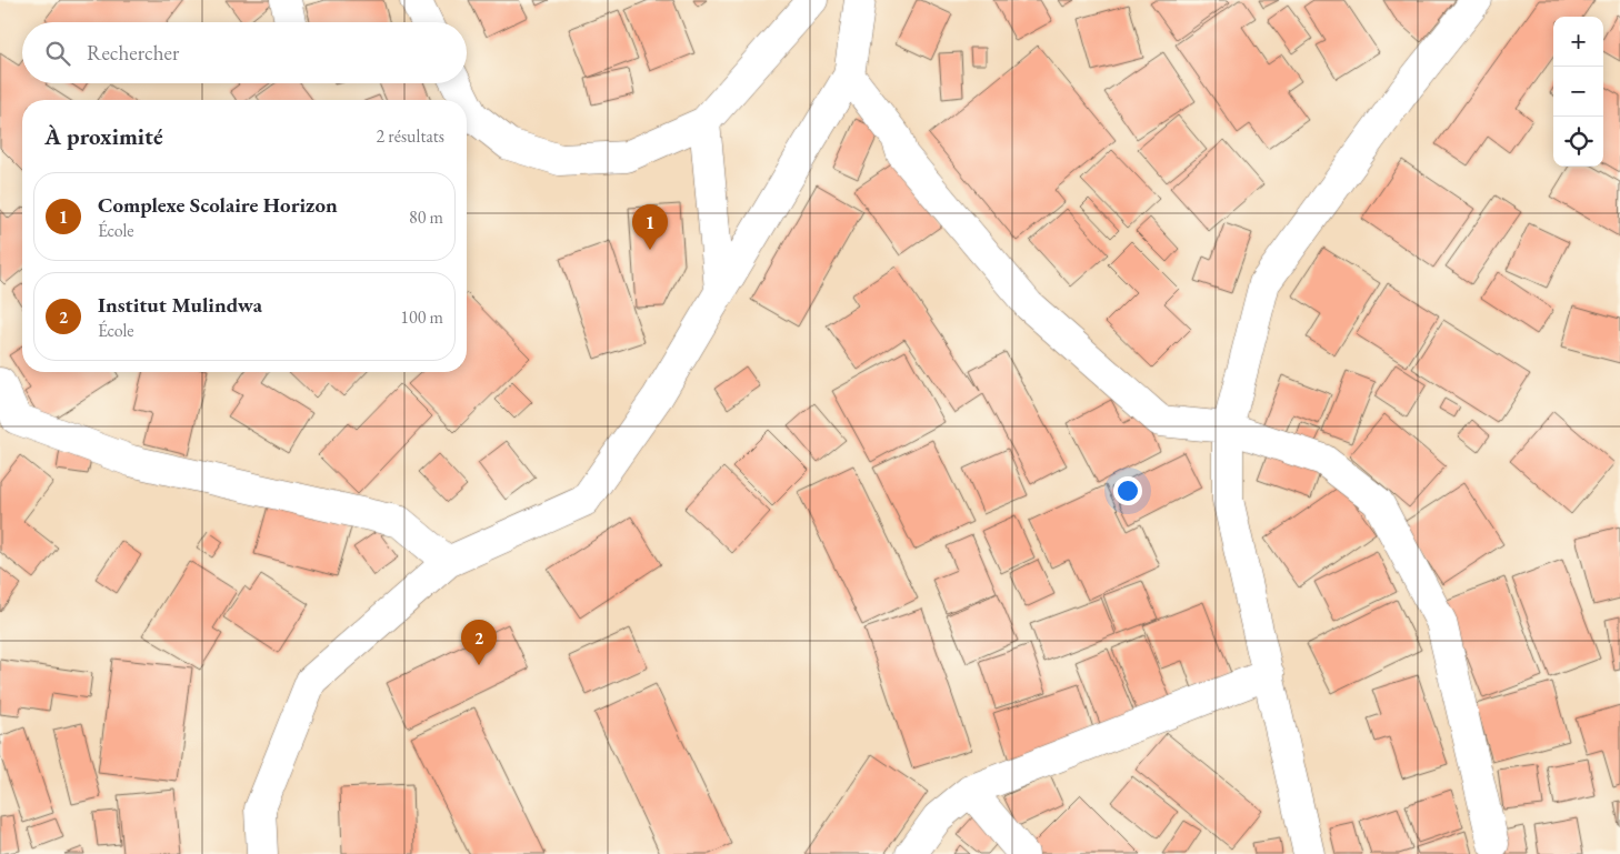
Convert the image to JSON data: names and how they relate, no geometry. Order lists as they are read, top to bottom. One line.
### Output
{"page":{"map_buttons":["+","−"],"search":"Rechercher","heading":["À proximité","2 résultats"],"list":[{"mark":"1","name":"Complexe Scolaire Horizon","note":"École","value":"80 m"},{"mark":"2","name":"Institut Mulindwa","note":"École","value":"100 m"}],"pins":["1","2"]}}
